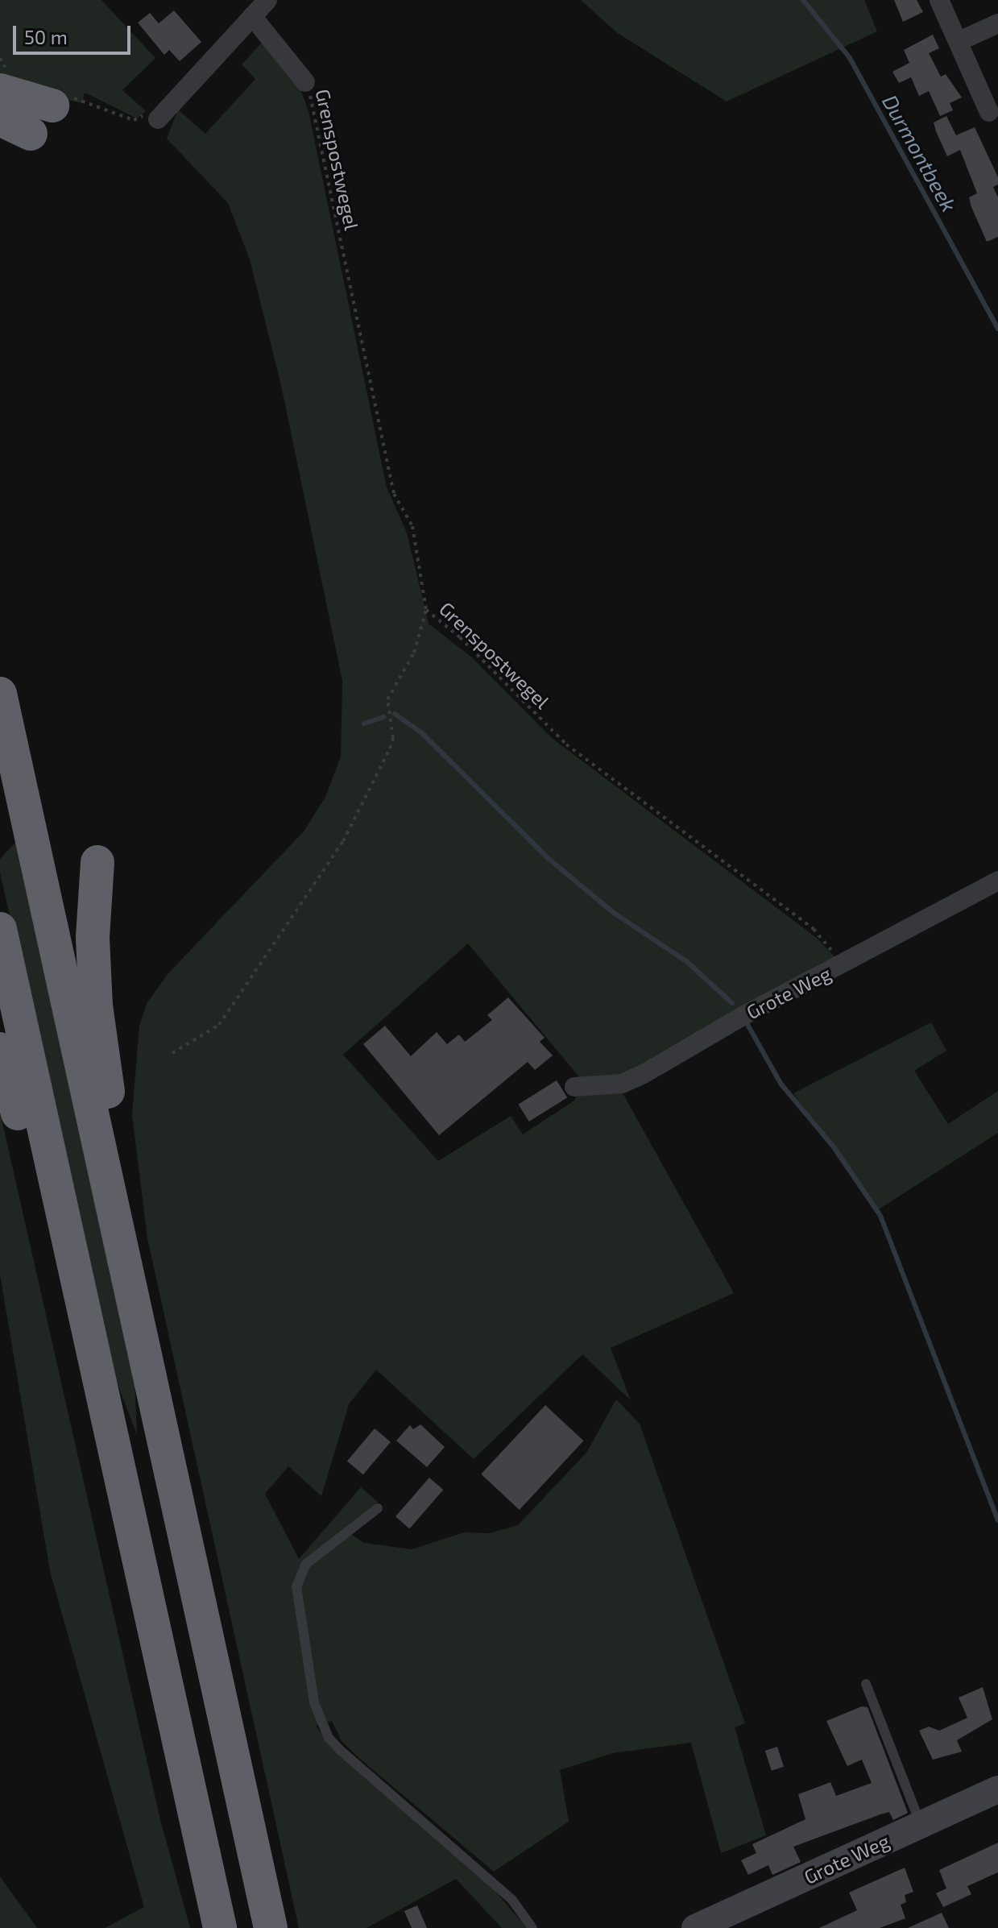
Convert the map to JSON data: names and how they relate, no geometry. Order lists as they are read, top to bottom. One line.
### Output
{"streets":{"main road":["Grote Weg"],"path":["Grenspostwegel"]},"crossings":[["Grenspostwegel","Grote Weg"]],"water":["Durmontbeek"],"scale_bar":"50 m"}
